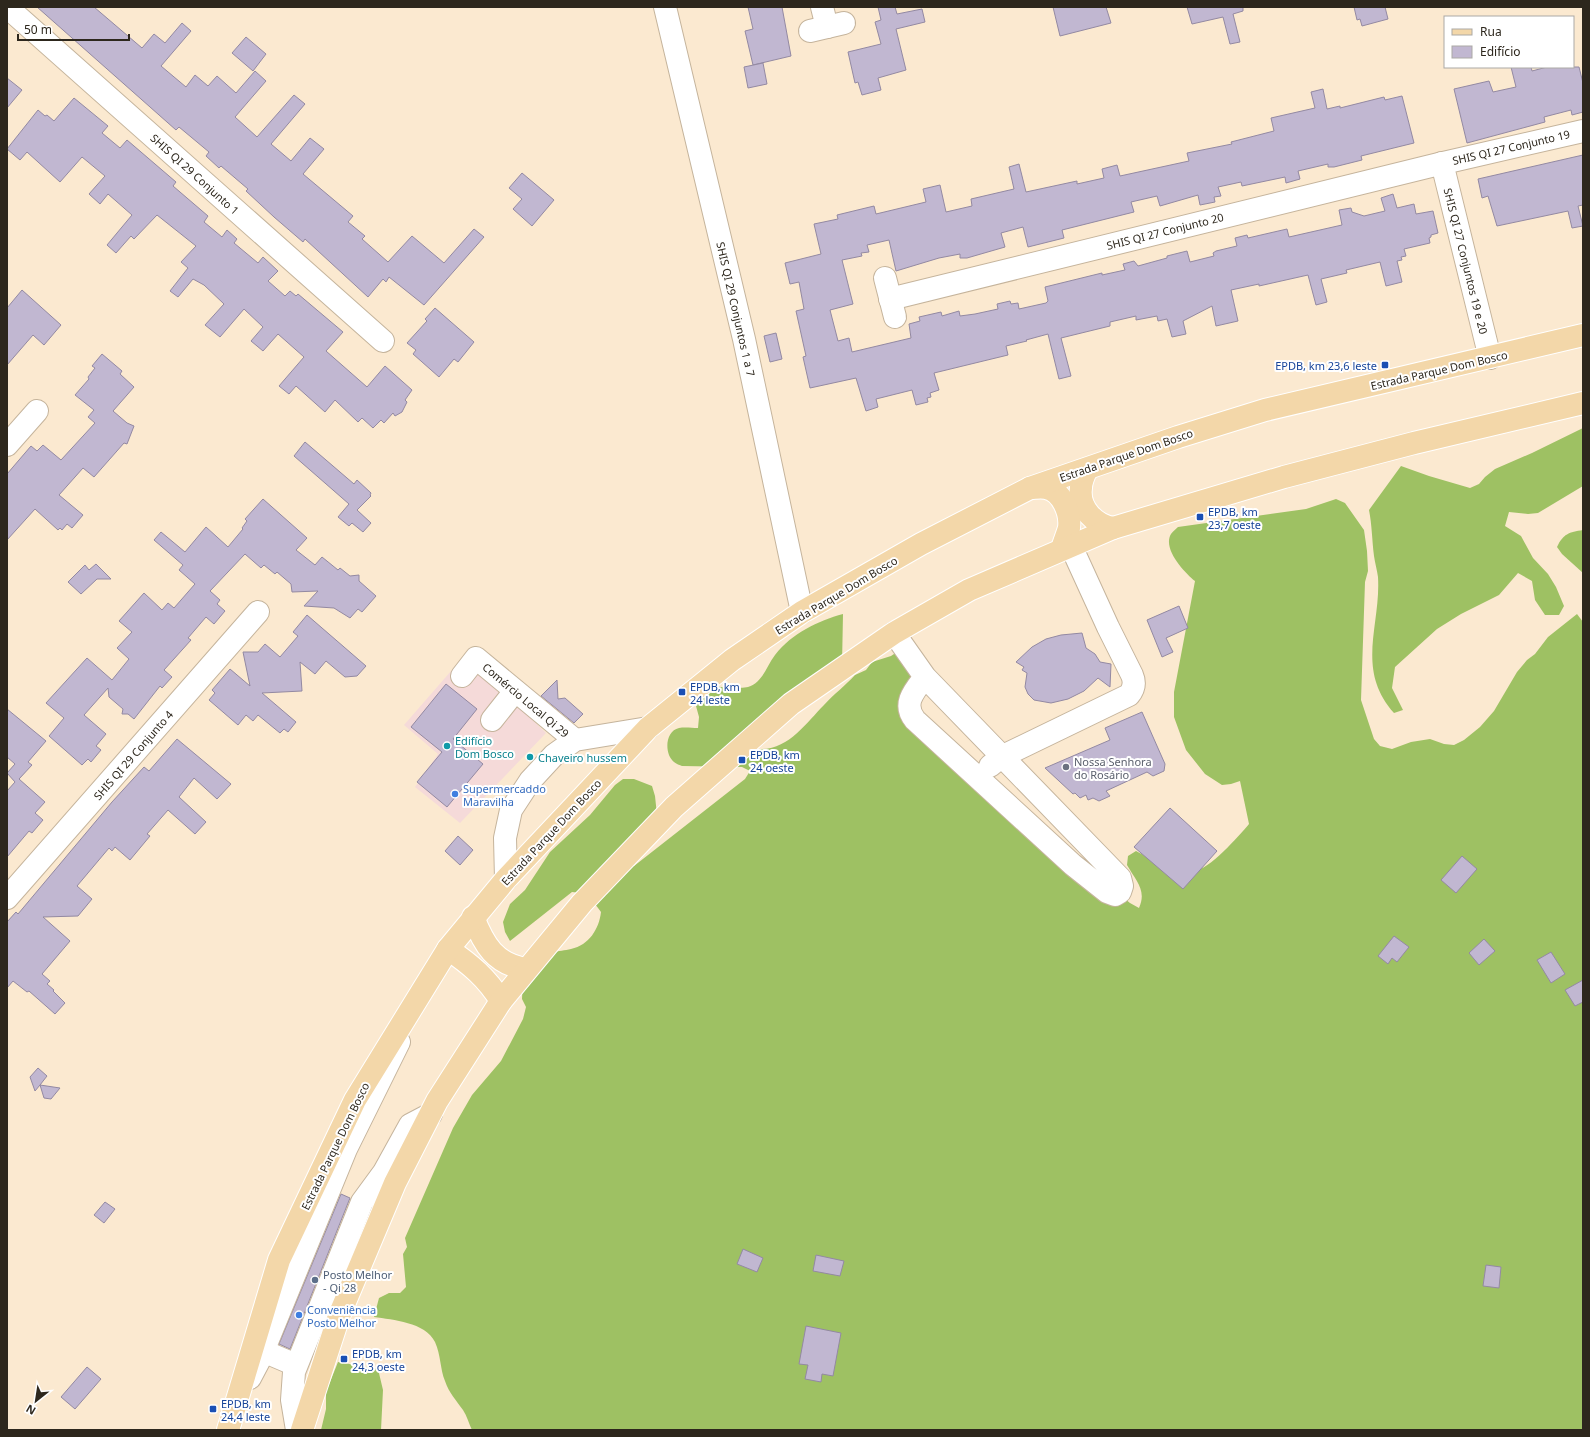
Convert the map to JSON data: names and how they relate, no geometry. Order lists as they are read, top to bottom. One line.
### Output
{"streets":{"main road":["Estrada Parque Dom Bosco"],"street":["SHIS QI 27 Conjunto 19","SHIS QI 29 Conjunto 1","SHIS QI 27 Conjunto 20","SHIS QI 27 Conjuntos 19 e 20","SHIS QI 29 Conjuntos 1 a 7","Comércio Local Qi 29","SHIS QI 29 Conjunto 4"]},"crossings":[["SHIS QI 27 Conjunto 19","SHIS QI 27 Conjunto 20"],["SHIS QI 27 Conjunto 19","SHIS QI 27 Conjuntos 19 e 20"],["SHIS QI 27 Conjunto 20","SHIS QI 27 Conjuntos 19 e 20"],["SHIS QI 27 Conjuntos 19 e 20","Estrada Parque Dom Bosco"],["SHIS QI 29 Conjuntos 1 a 7","Estrada Parque Dom Bosco"],["Estrada Parque Dom Bosco","Comércio Local Qi 29"]],"places":{"transit":["EPDB, km 23,6 leste","EPDB, km 23,7 oeste","EPDB, km 24 leste","EPDB, km 24 oeste","EPDB, km 24,3 oeste","EPDB, km 24,4 leste"],"other":["Edifício Dom Bosco","Chaveiro hussem","Nossa Senhora do Rosário","Supermercaddo Maravilha","Posto Melhor - Qi 28","Conveniência Posto Melhor"]},"legend":["Rua","Edifício"],"scale_bar":"50 m","north":"bottom left"}
